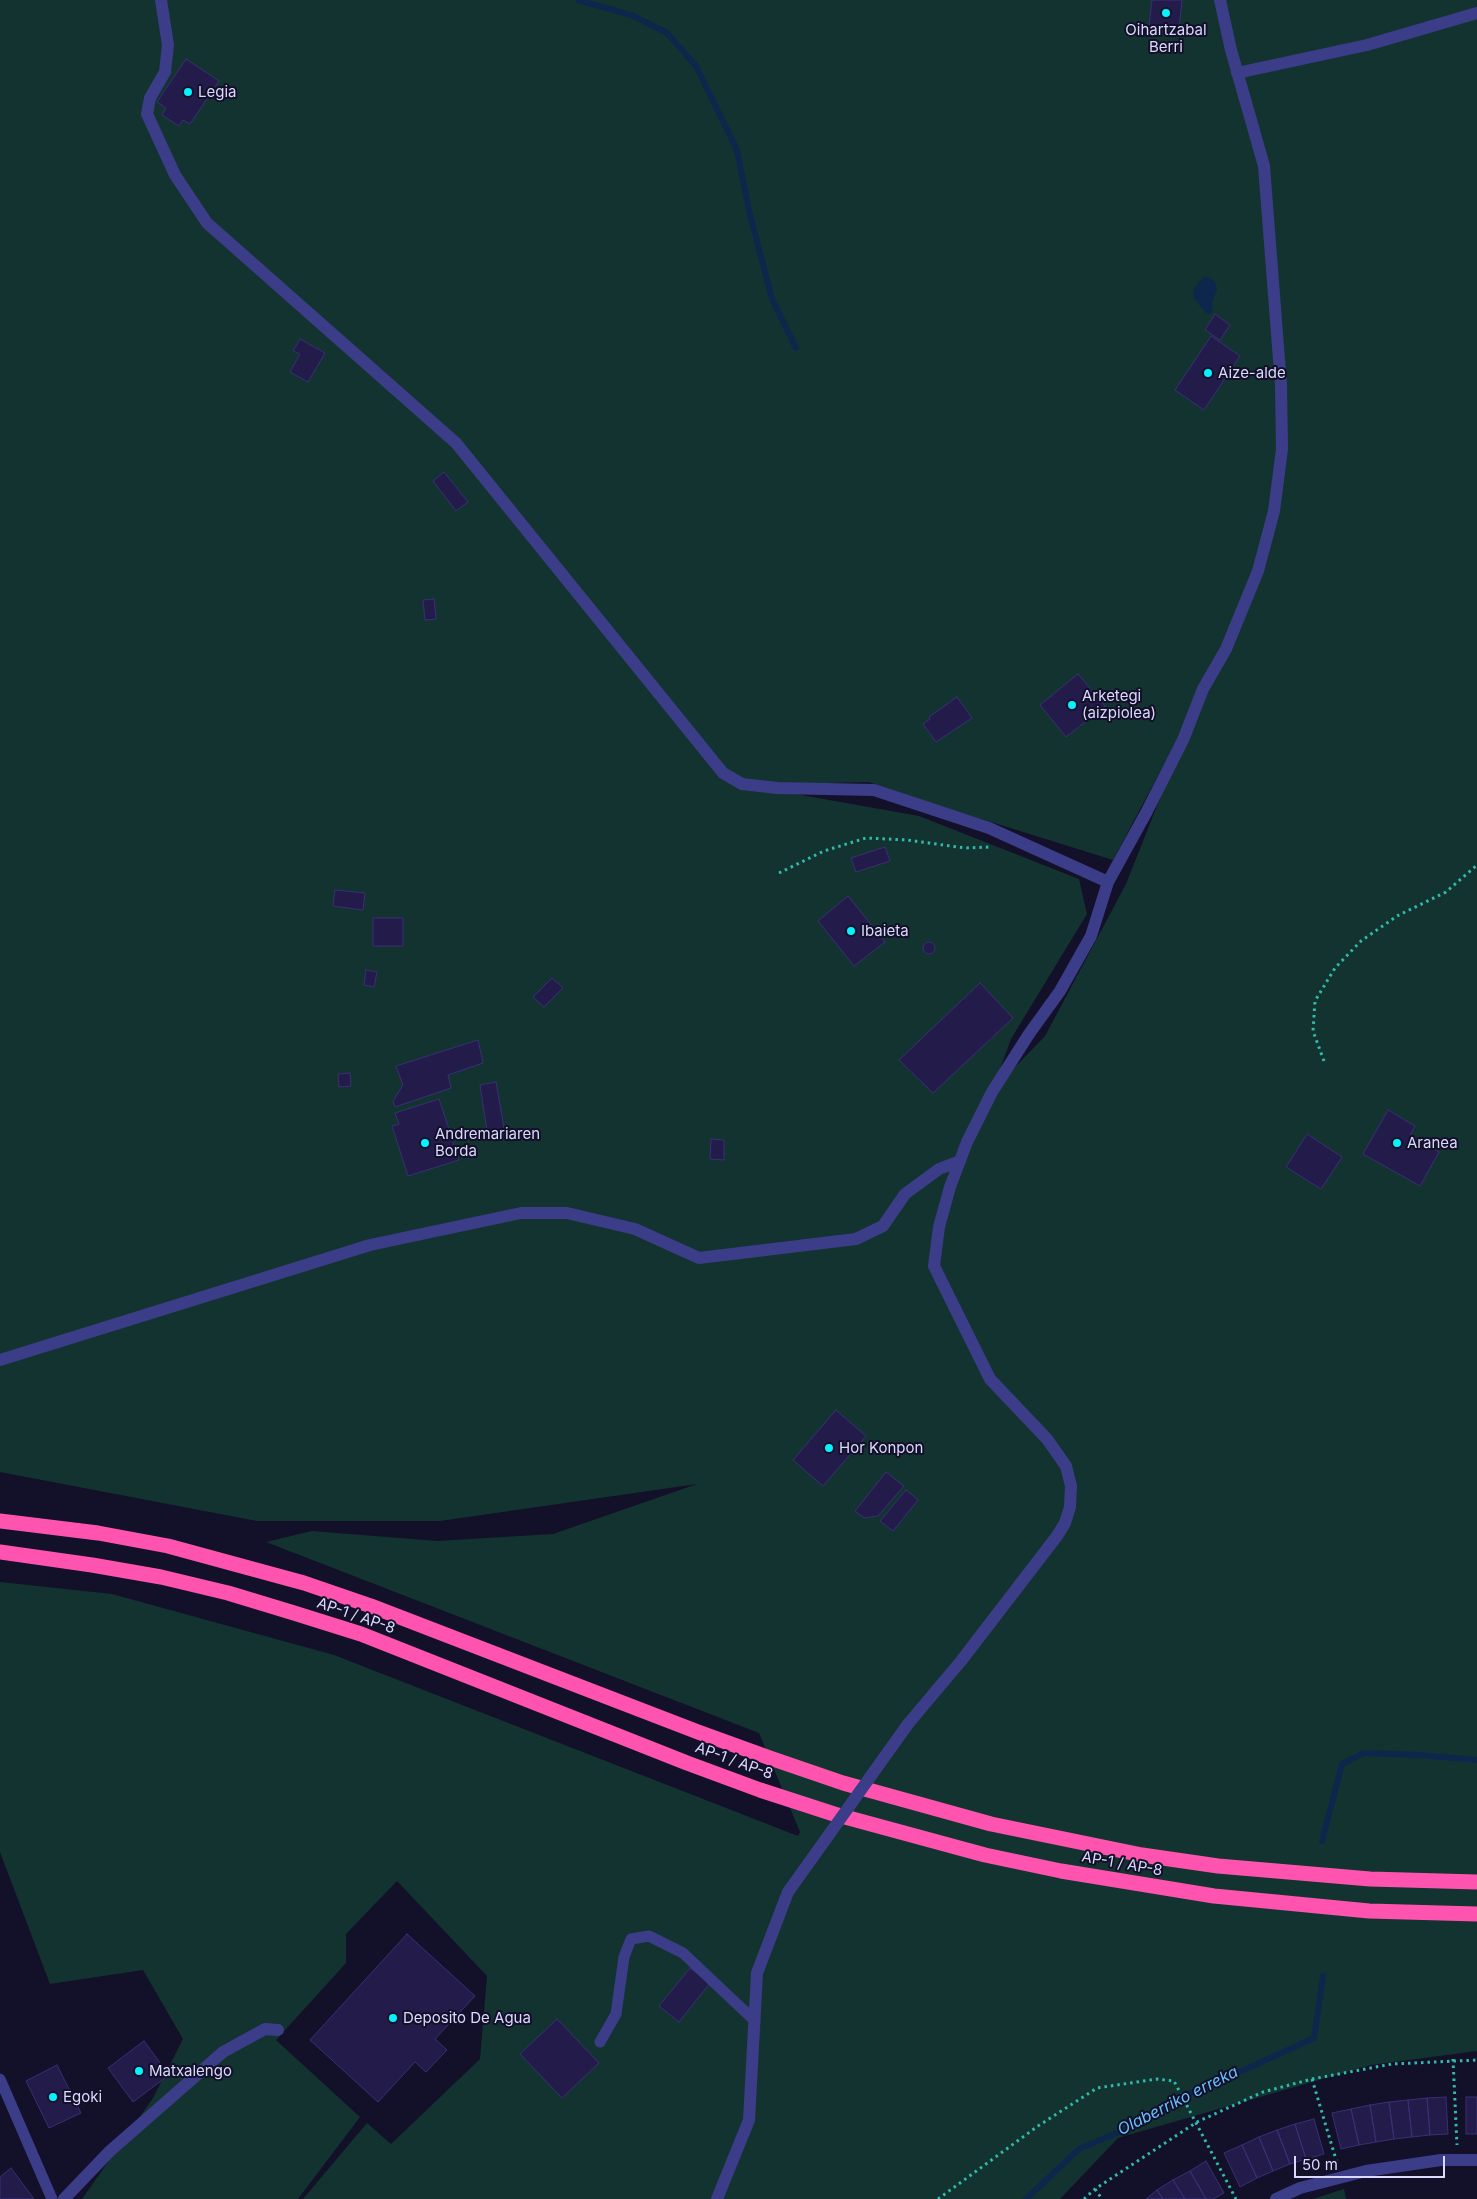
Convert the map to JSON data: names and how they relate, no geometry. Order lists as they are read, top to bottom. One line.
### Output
{"streets":{"highway":["AP-1 / AP-8"]},"water":["Olaberriko erreka"],"places":["Oihartzabal Berri","Legia","Aize-alde","Arketegi (aizpiolea)","Ibaieta","Andremariaren Borda","Aranea","Hor Konpon","Deposito De Agua","Matxalengo","Egoki"],"scale_bar":"50 m"}
